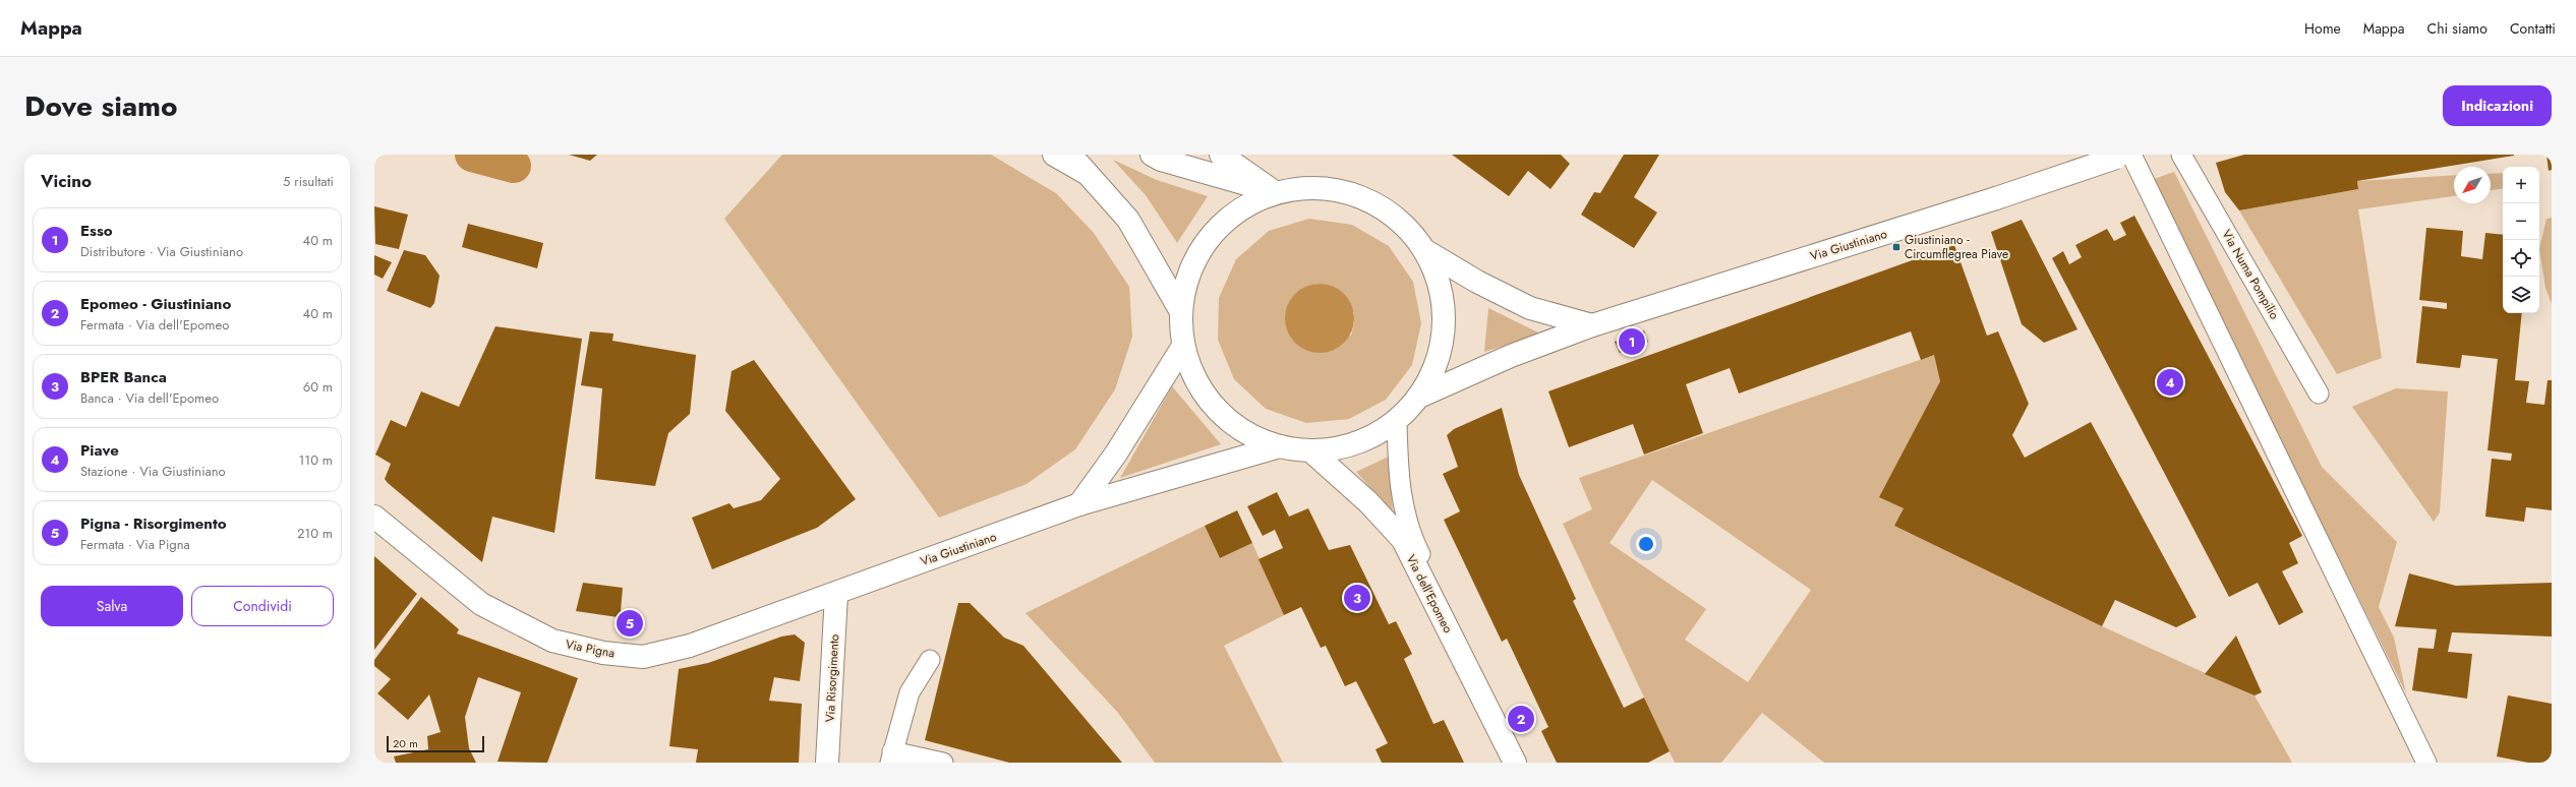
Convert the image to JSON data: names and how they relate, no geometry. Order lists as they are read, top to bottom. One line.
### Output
{"streets":{"main road":["Via Giustiniano","Via dell'Epomeo","Via Pigna","Via Risorgimento"],"lane":["Via Numa Pompilio"]},"crossings":[["Via Giustiniano","Via Pigna"],["Via Giustiniano","Via Risorgimento"],["Via Pigna","Via Risorgimento"]],"places":{"transit":["Giustiniano - Circumflegrea Piave"]},"scale_bar":"20 m","north":"bottom left","page":{"header":"Mappa","nav":["Home","Mappa","Chi siamo","Contatti"],"title":"Dove siamo","buttons":["Indicazioni",["Salva","Condividi"]],"heading":["Vicino","5 risultati"],"map_buttons":["+","−"],"list":[{"mark":"1","name":"Esso","note":"Distributore · Via Giustiniano","value":"40 m"},{"mark":"2","name":"Epomeo - Giustiniano","note":"Fermata · Via dell'Epomeo","value":"40 m"},{"mark":"3","name":"BPER Banca","note":"Banca · Via dell'Epomeo","value":"60 m"},{"mark":"4","name":"Piave","note":"Stazione · Via Giustiniano","value":"110 m"},{"mark":"5","name":"Pigna - Risorgimento","note":"Fermata · Via Pigna","value":"210 m"}],"pins":["1","4","3","5","2"],"scale":"20 m"}}
